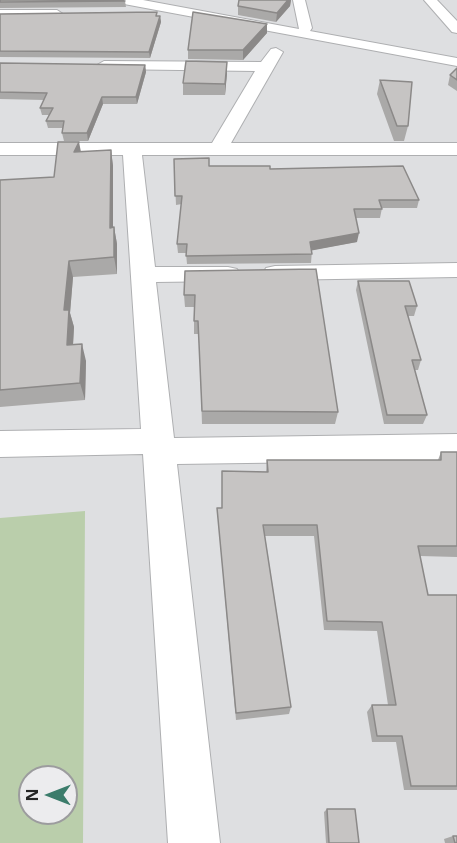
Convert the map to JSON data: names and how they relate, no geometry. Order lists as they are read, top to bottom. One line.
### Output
{"north":"left"}
